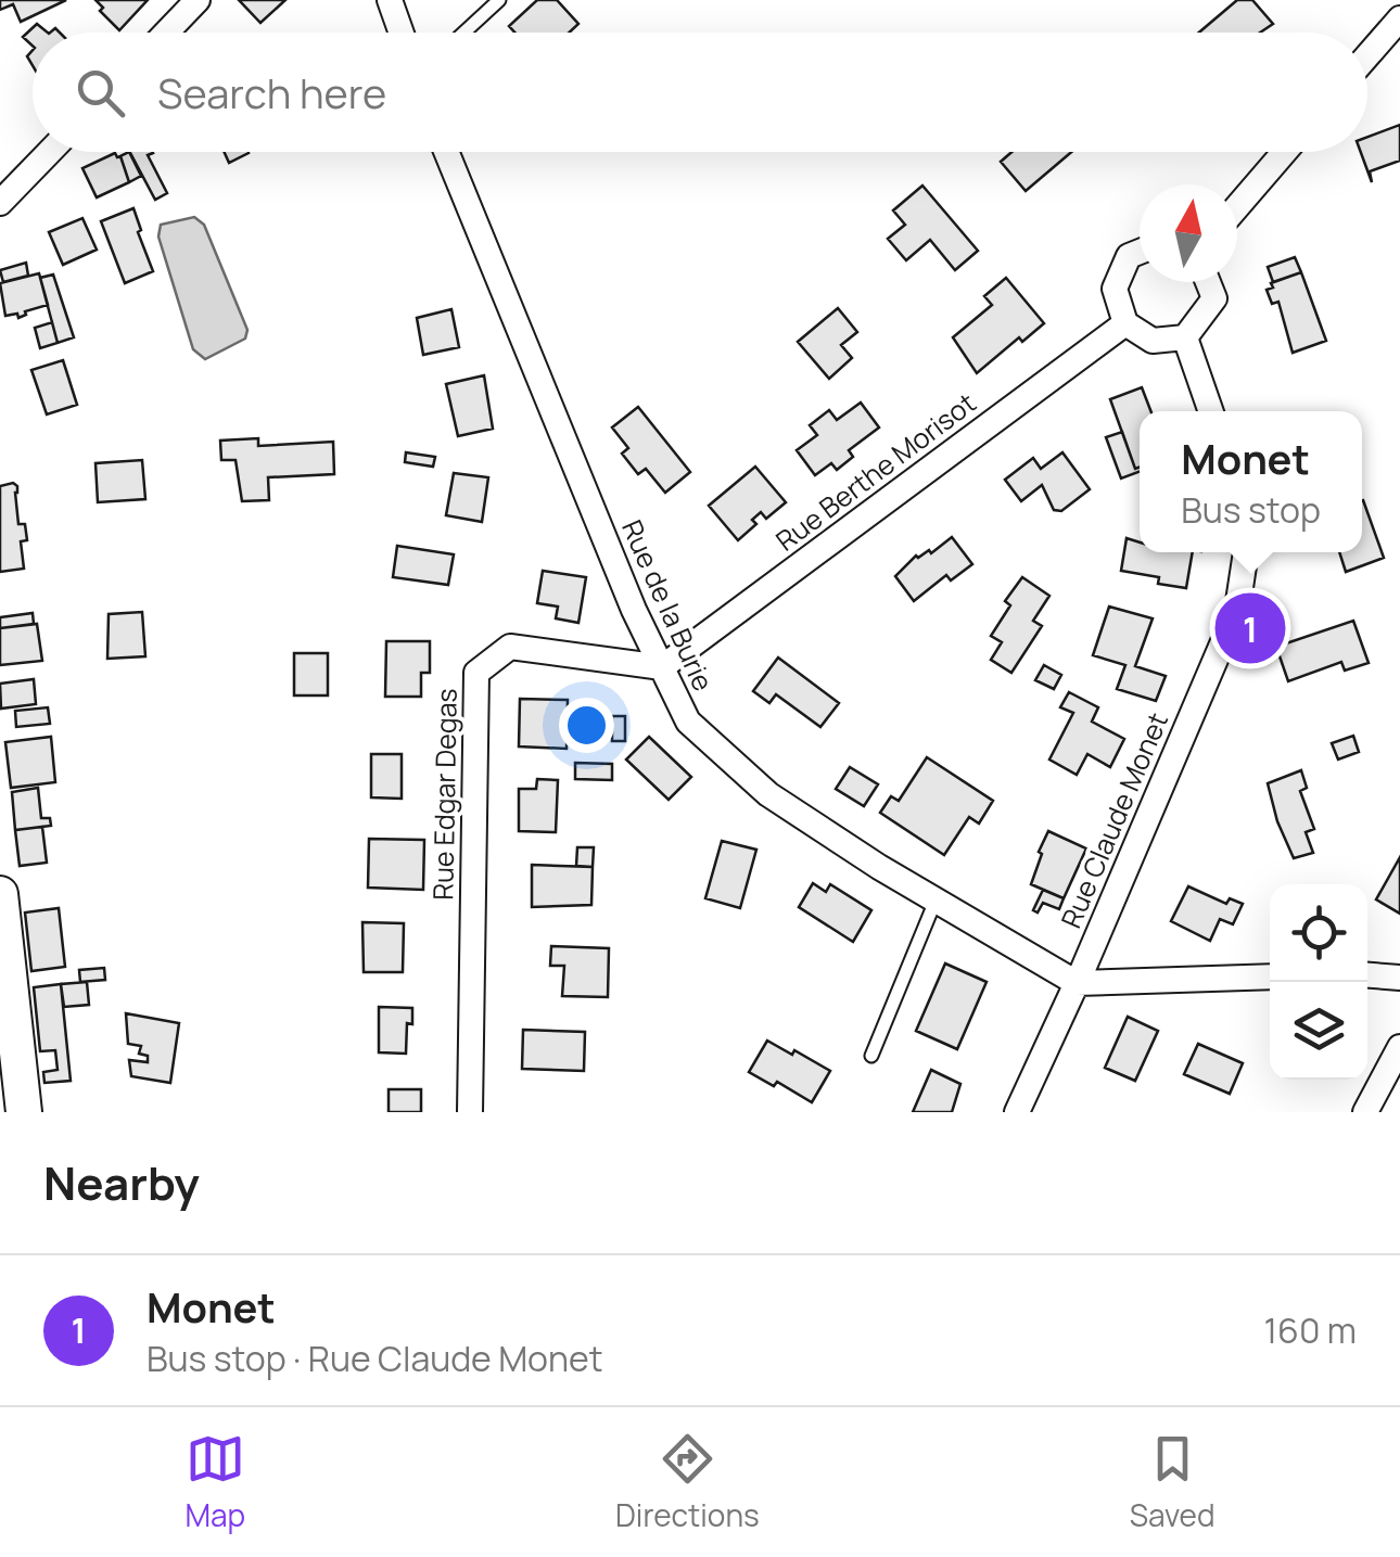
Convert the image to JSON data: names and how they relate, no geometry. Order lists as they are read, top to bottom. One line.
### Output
{"streets":{"street":["Rue Berthe Morisot","Rue de la Burie","Rue Edgar Degas","Rue Claude Monet"]},"crossings":[["Rue Berthe Morisot","Rue de la Burie"],["Rue Berthe Morisot","Rue Edgar Degas"],["Rue de la Burie","Rue Edgar Degas"],["Rue de la Burie","Rue Claude Monet"]],"north":"top","page":{"search":"Search here","popup":["Monet","Bus stop"],"pins":"1","heading":"Nearby","list":[{"mark":"1","name":"Monet","note":"Bus stop · Rue Claude Monet","value":"160 m"}],"nav":["Map","Directions","Saved"]}}
